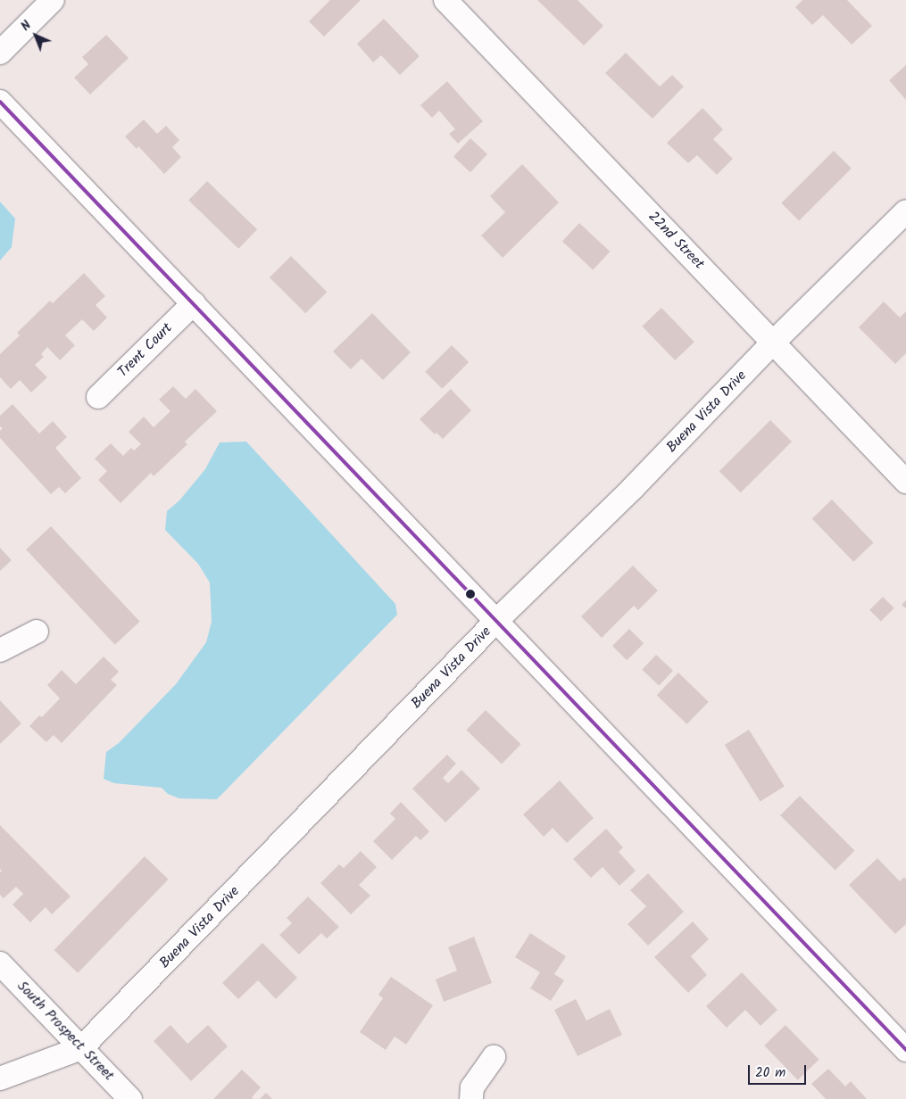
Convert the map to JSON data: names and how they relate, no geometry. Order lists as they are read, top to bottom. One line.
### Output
{"streets":{"street":["22nd Street","Trent Court","Buena Vista Drive","South Prospect Street"]},"crossings":[["22nd Street","Buena Vista Drive"],["Buena Vista Drive","South Prospect Street"]],"scale_bar":"20 m","north":"top left"}
